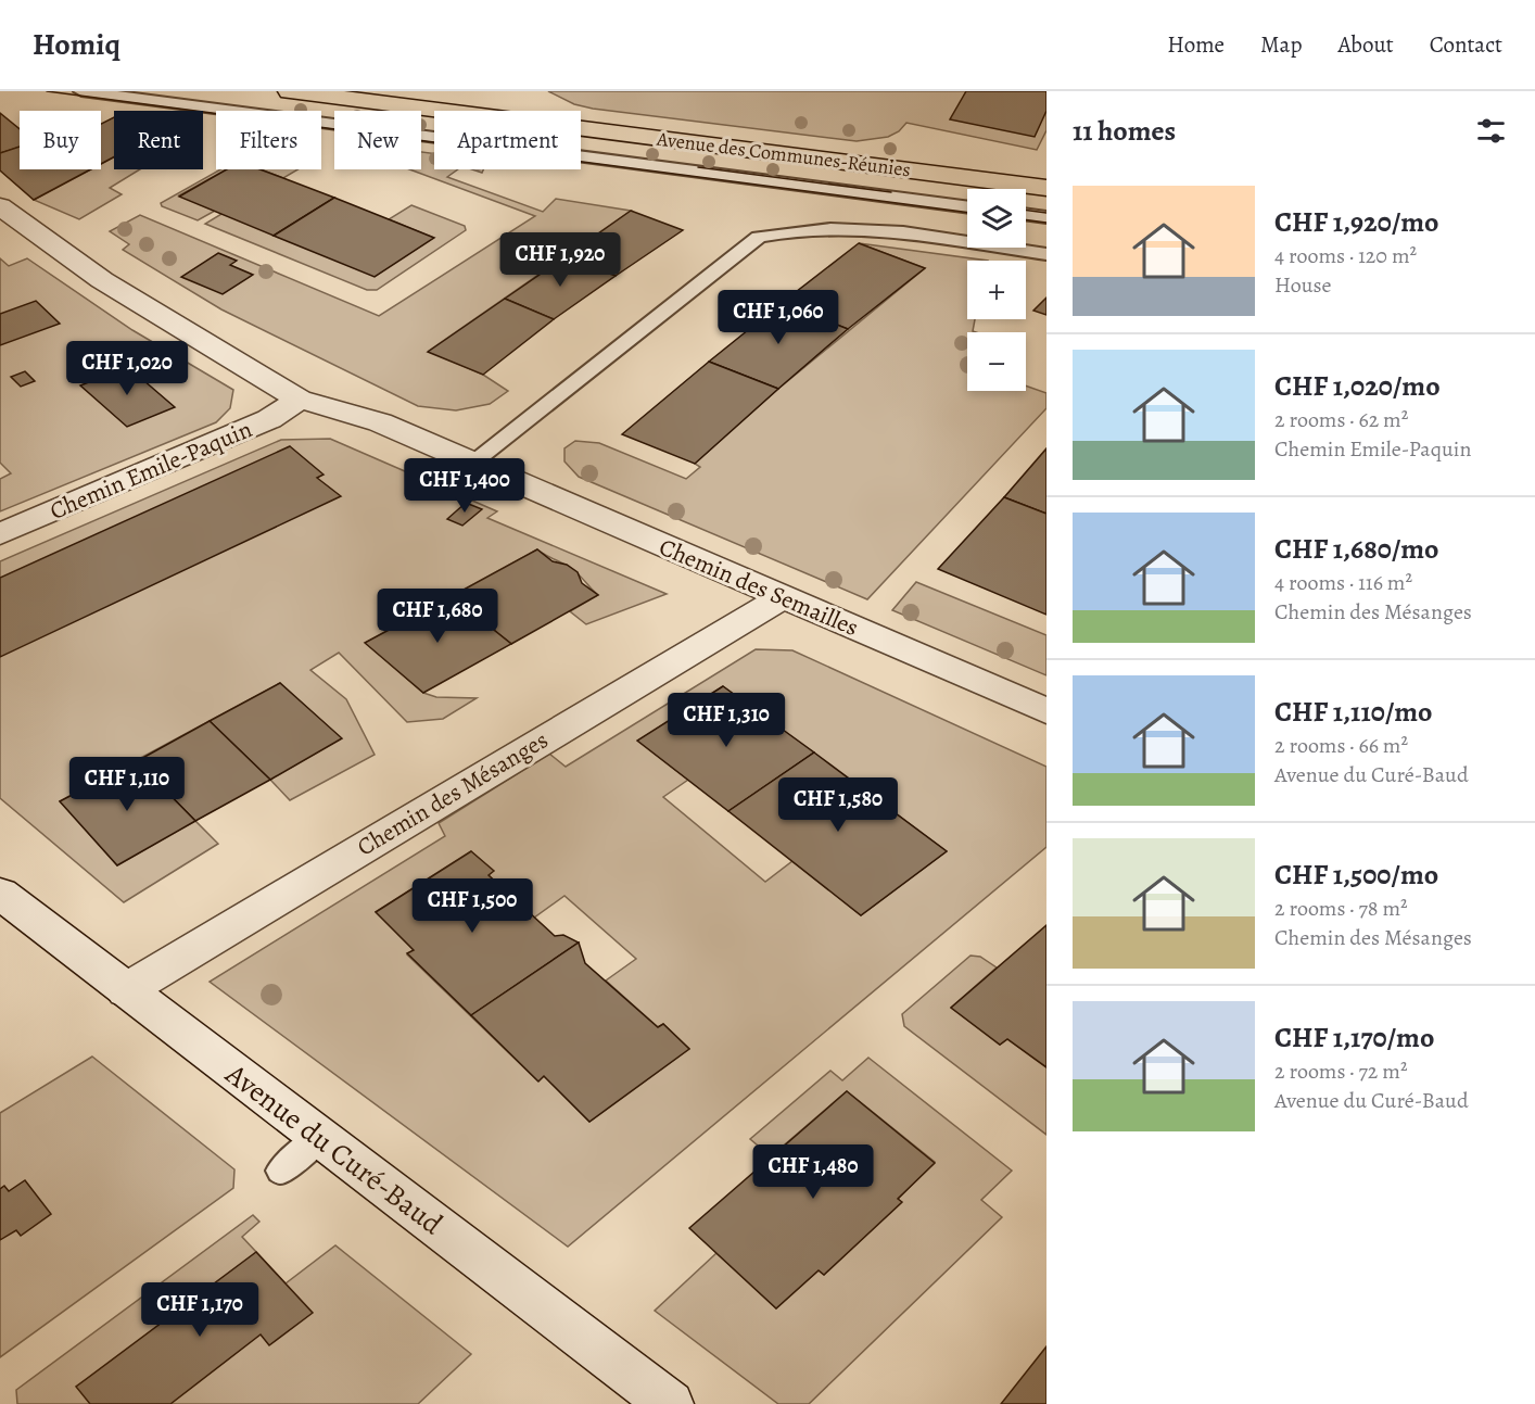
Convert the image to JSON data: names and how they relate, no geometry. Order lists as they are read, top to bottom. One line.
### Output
{"streets":{"main road":["Avenue des Communes-Réunies"],"street":["Chemin Emile-Paquin","Chemin des Semailles","Chemin des Mésanges","Avenue du Curé-Baud"]},"crossings":[["Chemin Emile-Paquin","Chemin des Semailles"],["Chemin des Semailles","Chemin des Mésanges"],["Chemin des Mésanges","Avenue du Curé-Baud"]],"page":{"header":"Homiq","nav":["Home","Map","About","Contact"],"heading":"11 homes","chip":["Buy","Rent","Filters","New","Apartment"],"list":[{"name":"CHF 1,920/mo","note":"4 rooms · 120 m² · House"},{"name":"CHF 1,020/mo","note":"2 rooms · 62 m² · Chemin Emile-Paquin"},{"name":"CHF 1,680/mo","note":"4 rooms · 116 m² · Chemin des Mésanges"},{"name":"CHF 1,110/mo","note":"2 rooms · 66 m² · Avenue du Curé-Baud"},{"name":"CHF 1,500/mo","note":"2 rooms · 78 m² · Chemin des Mésanges"},{"name":"CHF 1,170/mo","note":"2 rooms · 72 m² · Avenue du Curé-Baud"}],"map_buttons":["+","−"],"price":["CHF 1,920","CHF 1,060","CHF 1,020","CHF 1,400","CHF 1,680","CHF 1,310","CHF 1,110","CHF 1,580","CHF 1,500","CHF 1,480","CHF 1,170"]}}
